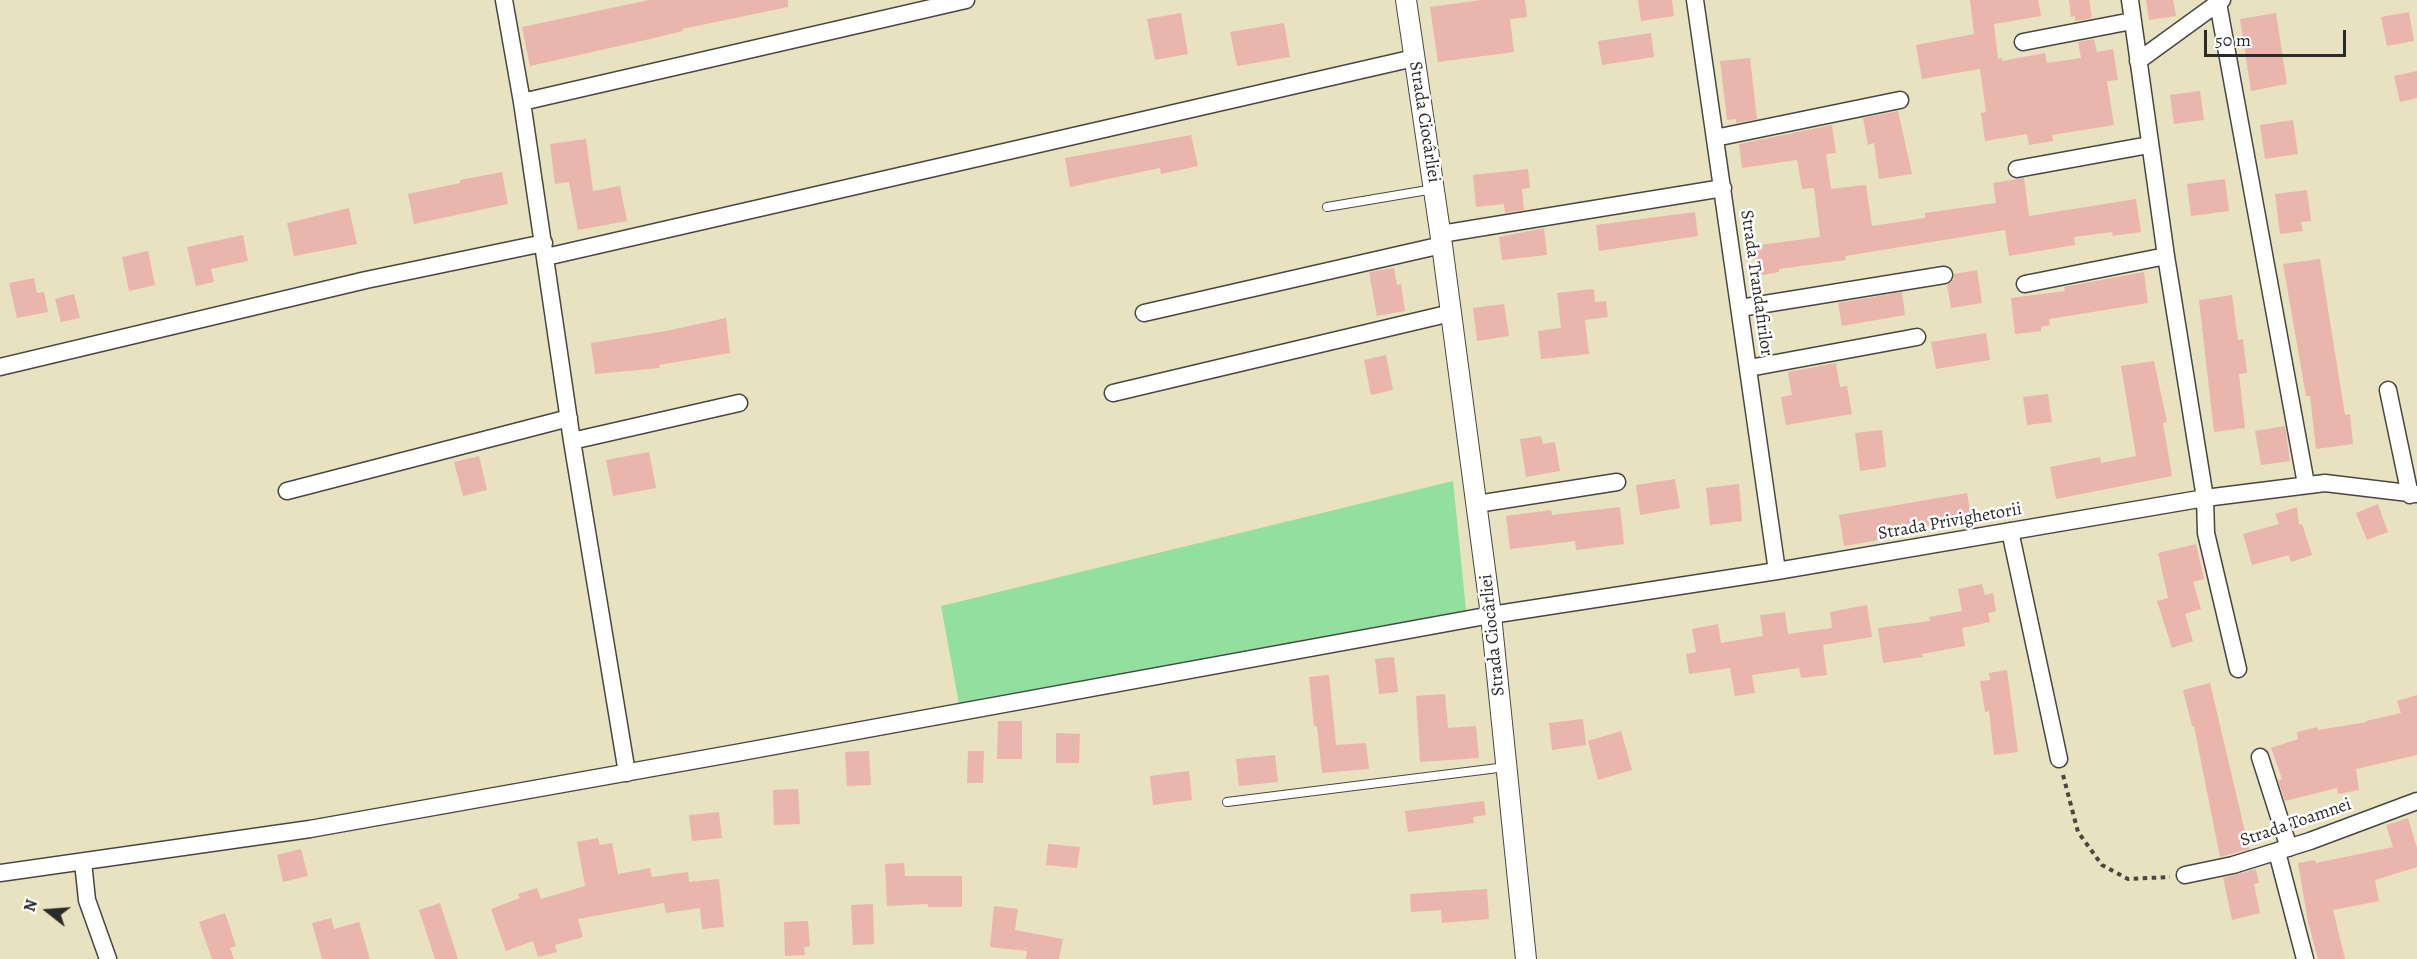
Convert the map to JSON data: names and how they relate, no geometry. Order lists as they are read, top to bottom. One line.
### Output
{"streets":{"street":["Strada Ciocârliei","Strada Trandafirilor","Strada Privighetorii","Strada Toamnei"]},"crossings":[["Strada Ciocârliei","Strada Privighetorii"],["Strada Trandafirilor","Strada Privighetorii"]],"scale_bar":"50 m","north":"left"}
